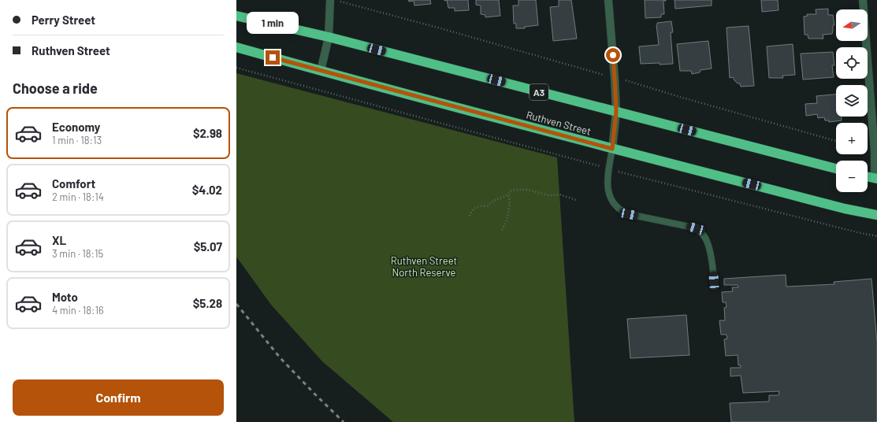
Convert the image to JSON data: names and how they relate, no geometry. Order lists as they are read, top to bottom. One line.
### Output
{"streets":{"highway":["A3","Ruthven Street"]},"parks":["Ruthven Street North Reserve"],"north":"left","page":{"banner":["Perry Street","Ruthven Street"],"map_buttons":["+","−"],"bubble":"1 min","heading":"Choose a ride","list":[{"name":"Economy","note":"1 min · 18:13","value":"$2.98"},{"name":"Comfort","note":"2 min · 18:14","value":"$4.02"},{"name":"XL","note":"3 min · 18:15","value":"$5.07"},{"name":"Moto","note":"4 min · 18:16","value":"$5.28"}],"buttons":"Confirm"}}
